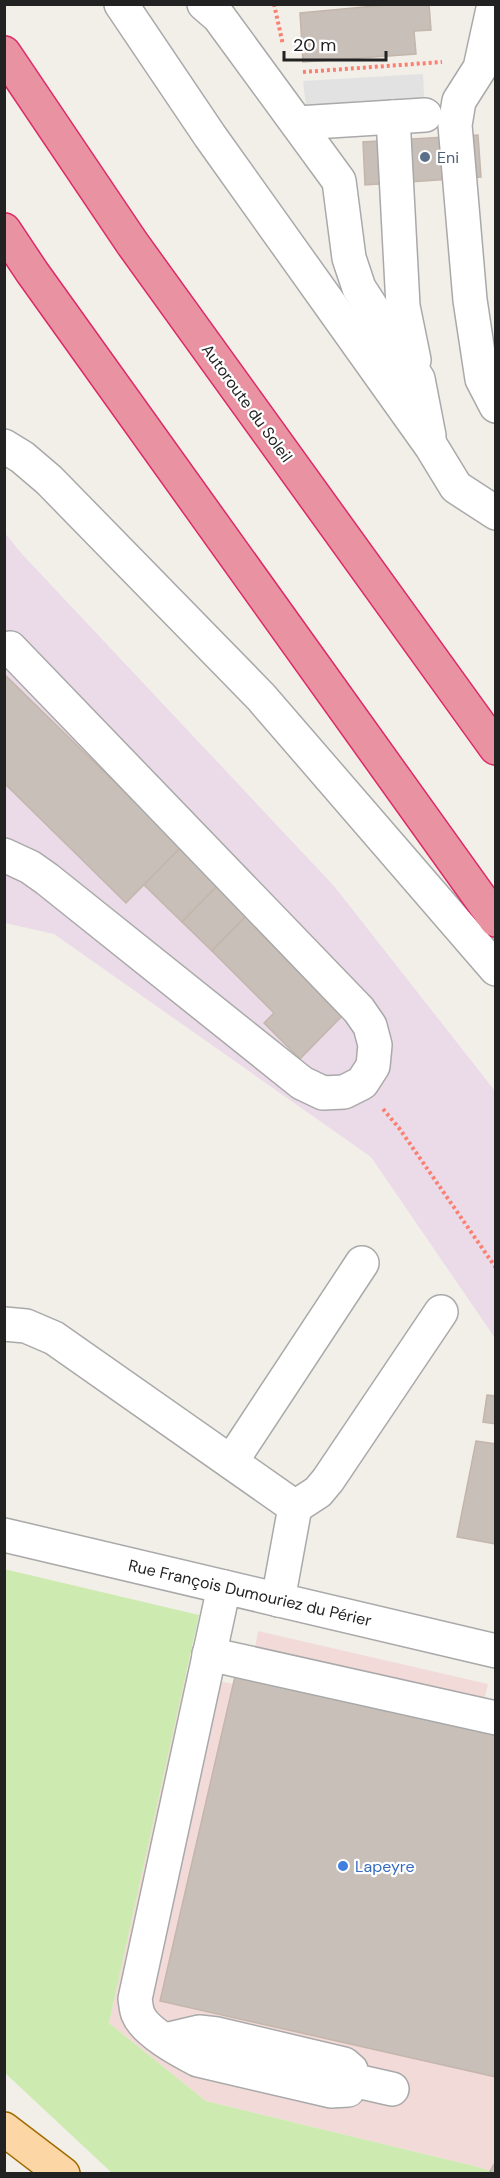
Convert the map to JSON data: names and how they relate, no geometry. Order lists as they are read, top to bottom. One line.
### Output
{"streets":{"highway":["Autoroute du Soleil"],"street":["Rue François Dumouriez du Périer"]},"places":["Eni","Lapeyre"],"scale_bar":"20 m"}
